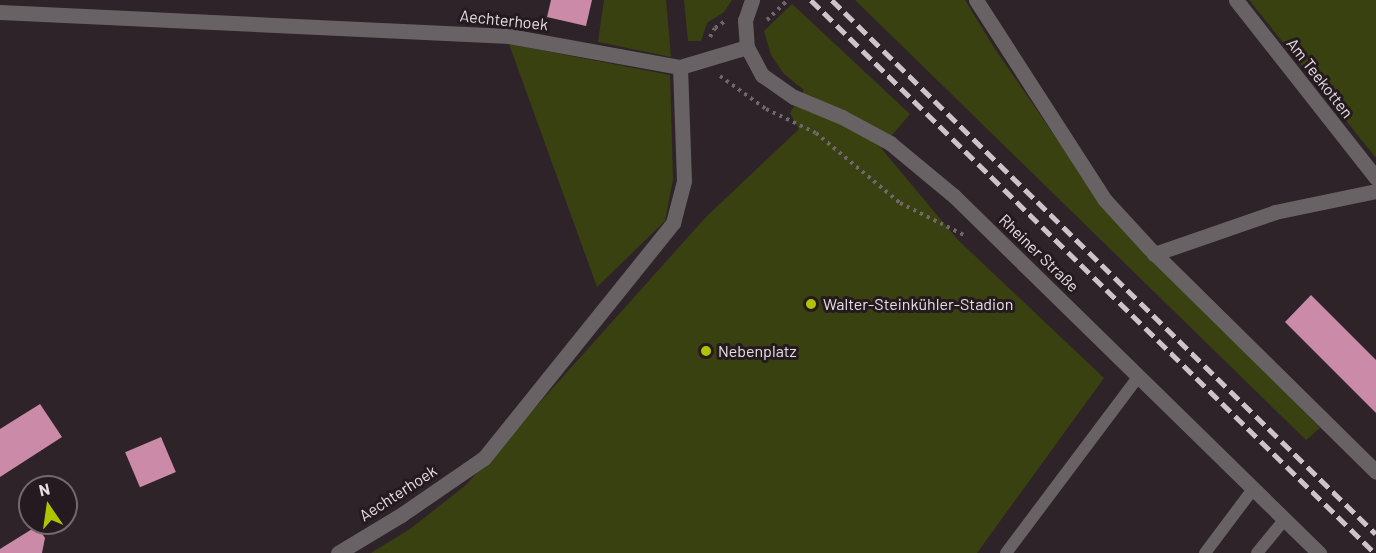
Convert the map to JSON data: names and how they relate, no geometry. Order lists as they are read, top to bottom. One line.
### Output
{"streets":{"street":["Aechterhoek","Am Teekotten","Rheiner Straße"]},"crossings":[["Aechterhoek","Rheiner Straße"]],"places":["Walter-Steinkühler-Stadion","Nebenplatz"],"north":"top"}
